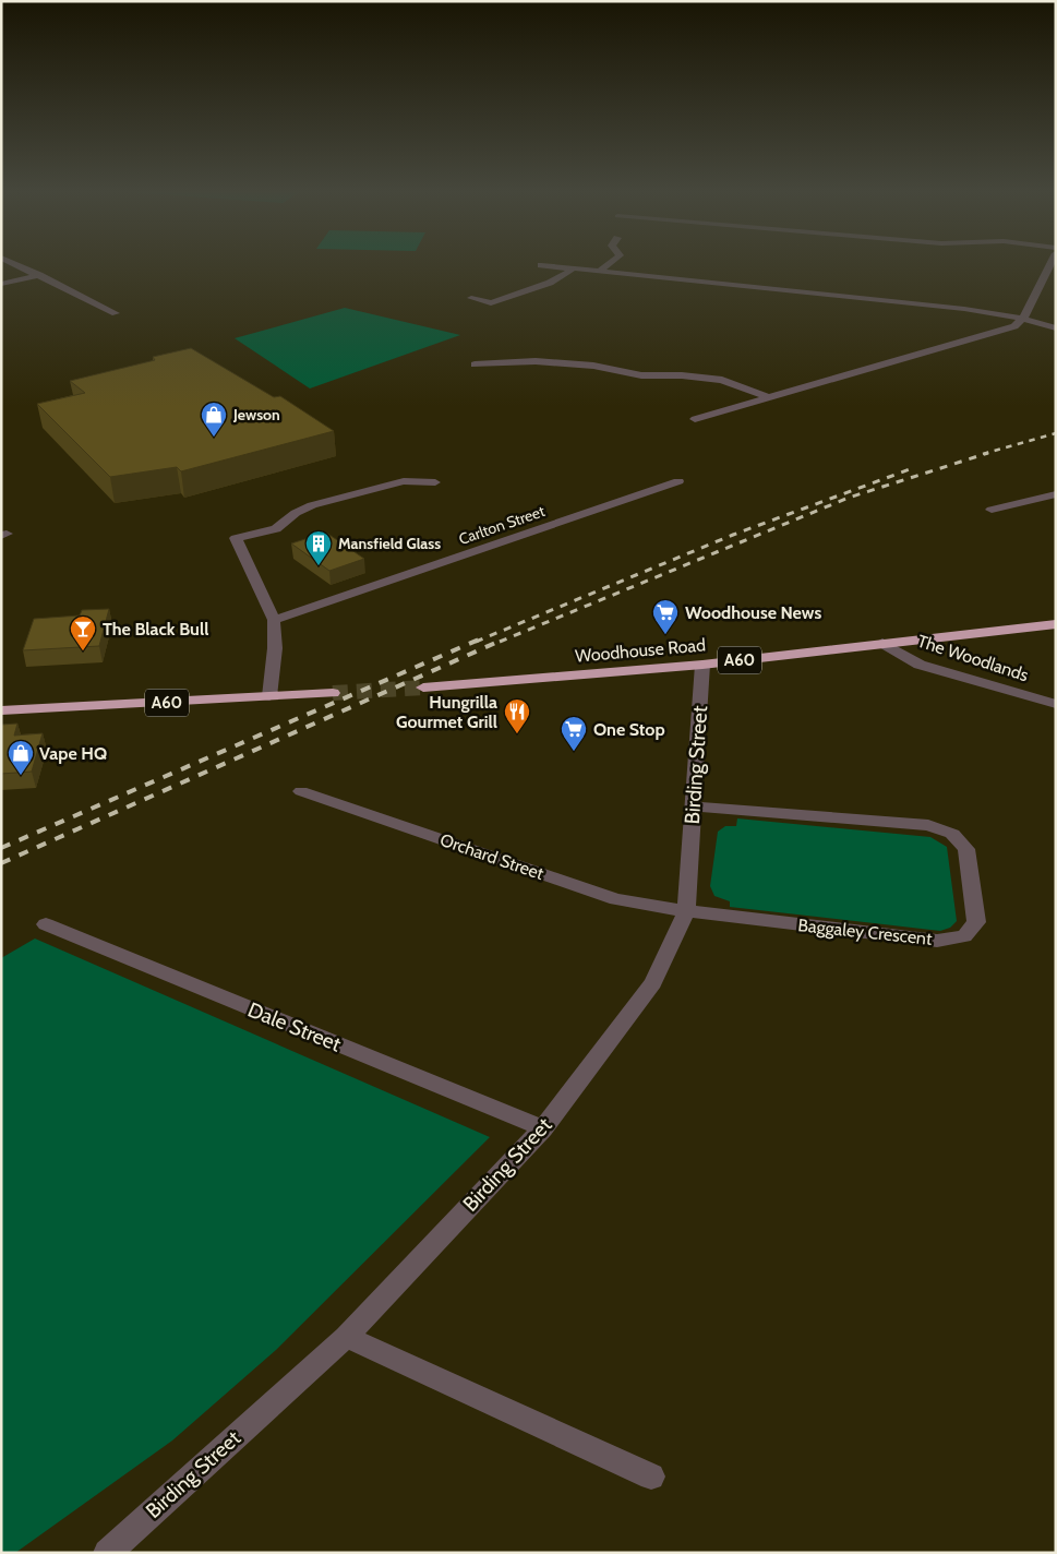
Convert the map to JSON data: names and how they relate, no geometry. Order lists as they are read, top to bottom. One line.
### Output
{"streets":{"highway":["Woodhouse Road","A60"],"street":["Carlton Street","The Woodlands","Birding Street","Orchard Street","Baggaley Crescent","Dale Street"]},"crossings":[["Woodhouse Road","The Woodlands"],["Woodhouse Road","Birding Street"],["Birding Street","Orchard Street"],["Birding Street","Baggaley Crescent"],["Birding Street","Dale Street"],["Orchard Street","Baggaley Crescent"]],"places":{"shop":["Jewson","Vape HQ"],"building":["Mansfield Glass"],"supermarket":["Woodhouse News","One Stop"],"bar":["The Black Bull"],"restaurant":["Hungrilla Gourmet Grill"]}}
